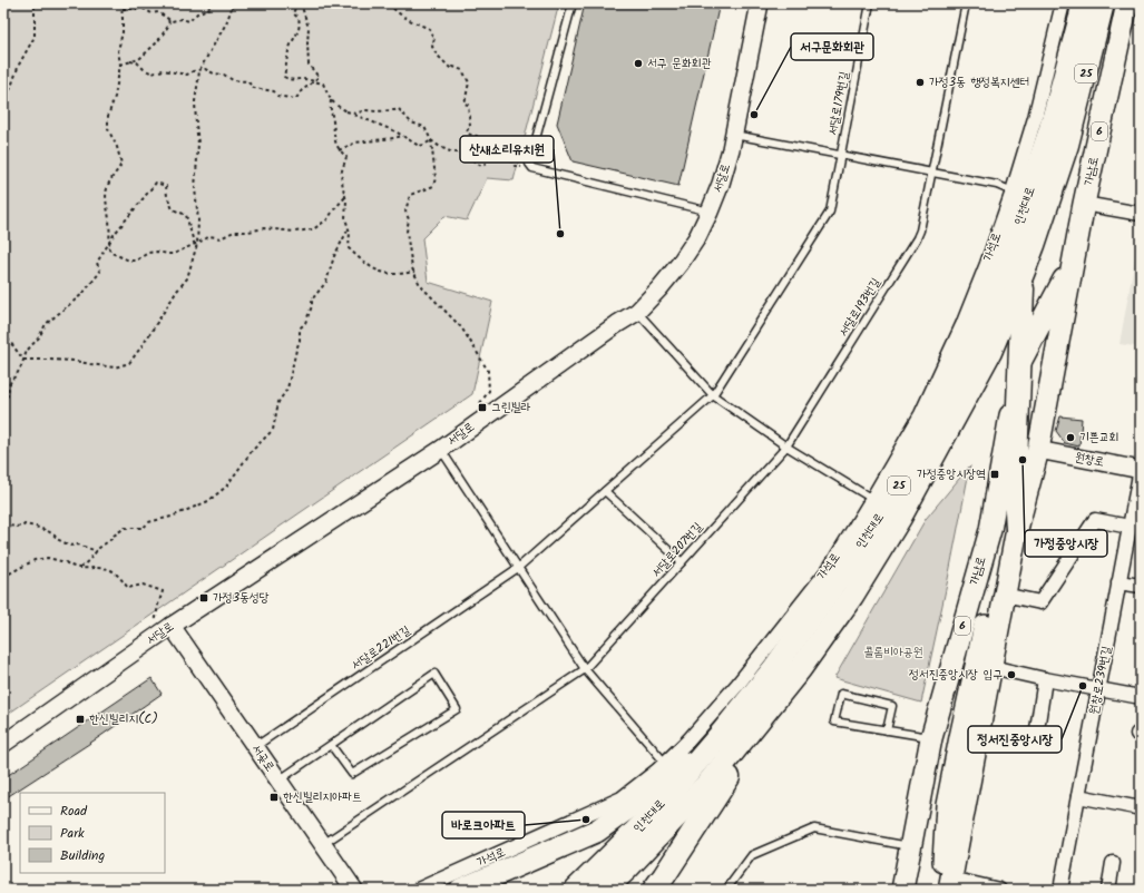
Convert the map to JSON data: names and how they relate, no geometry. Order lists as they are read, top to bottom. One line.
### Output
{"streets":{"highway":["25","인천대로"],"main road":["6","가남로"],"street":["서달로","가석로","원창로","원창로239번길","서곶로"],"lane":["서달로179번길","서달로193번길","서달로207번길","서달로221번길"]},"crossings":[["가남로","원창로"],["서달로","서곶로"],["서달로193번길","서달로207번길"],["원창로","원창로239번길"],["서달로221번길","서곶로"]],"parks":["콜롬비아공원"],"places":{"other":["서구 문화회관","가정3동 행정복지센터","서구문화회관","산새소리유치원","기쁜교회","가정중앙시장","정서진중앙시장 입구","정서진중앙시장","바로크아파트"],"transit":["그린빌라","가정중앙시장역","가정3동성당","한신빌리지(C)","한신빌리지아파트"]},"legend":["Road","Park","Building"]}
